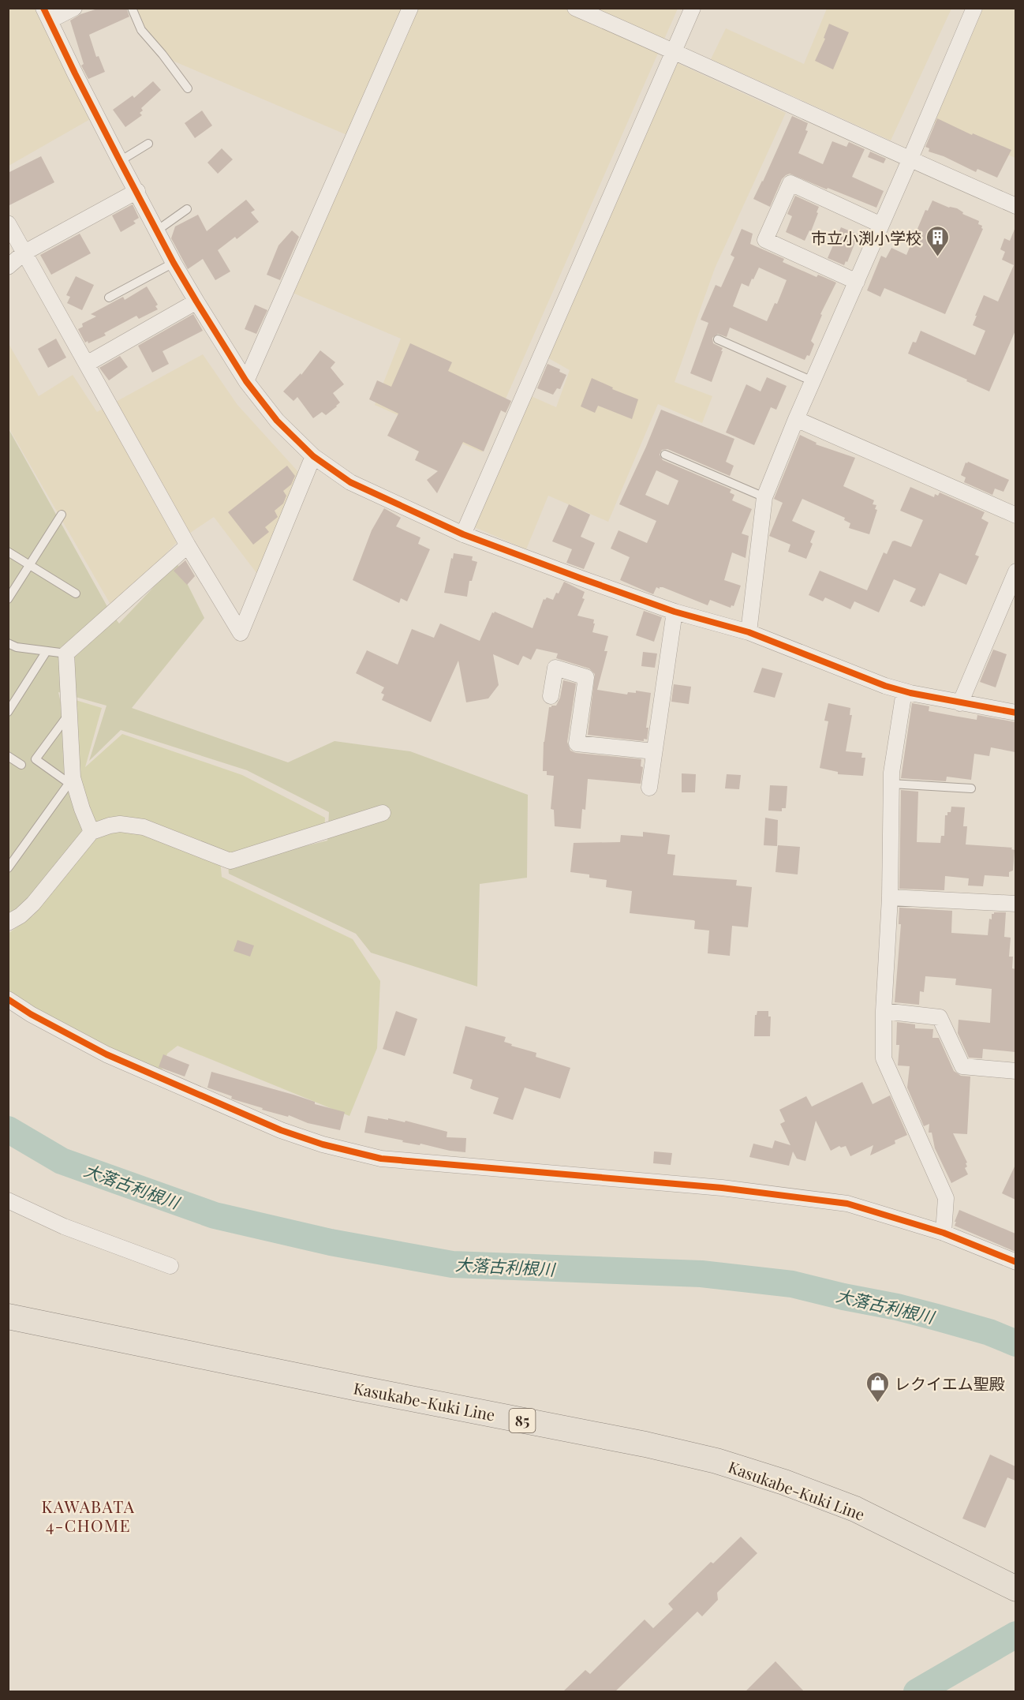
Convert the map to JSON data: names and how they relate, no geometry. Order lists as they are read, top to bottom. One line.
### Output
{"streets":{"main road":["Kasukabe-Kuki Line","85"]},"districts":["KAWABATA 4-CHOME"],"water":["大落古利根川"],"places":{"building":["市立小渕小学校"],"shop":["レクイエム聖殿"]}}
